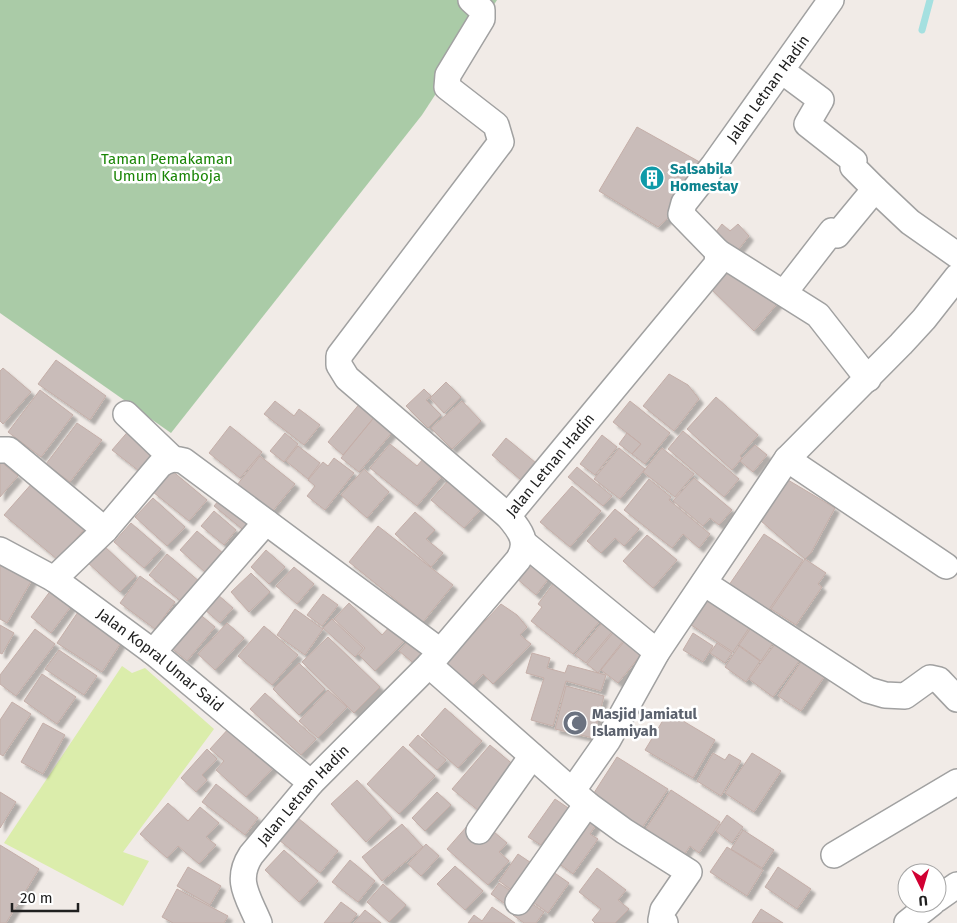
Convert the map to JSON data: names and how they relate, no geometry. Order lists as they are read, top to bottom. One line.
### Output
{"streets":{"street":["Jalan Letnan Hadin","Jalan Kopral Umar Said"]},"crossings":[["Jalan Letnan Hadin","Jalan Kopral Umar Said"]],"parks":["Taman Pemakaman Umum Kamboja"],"places":{"building":["Salsabila Homestay"],"mosque":["Masjid Jamiatul Islamiyah"]},"scale_bar":"20 m","north":"bottom"}
